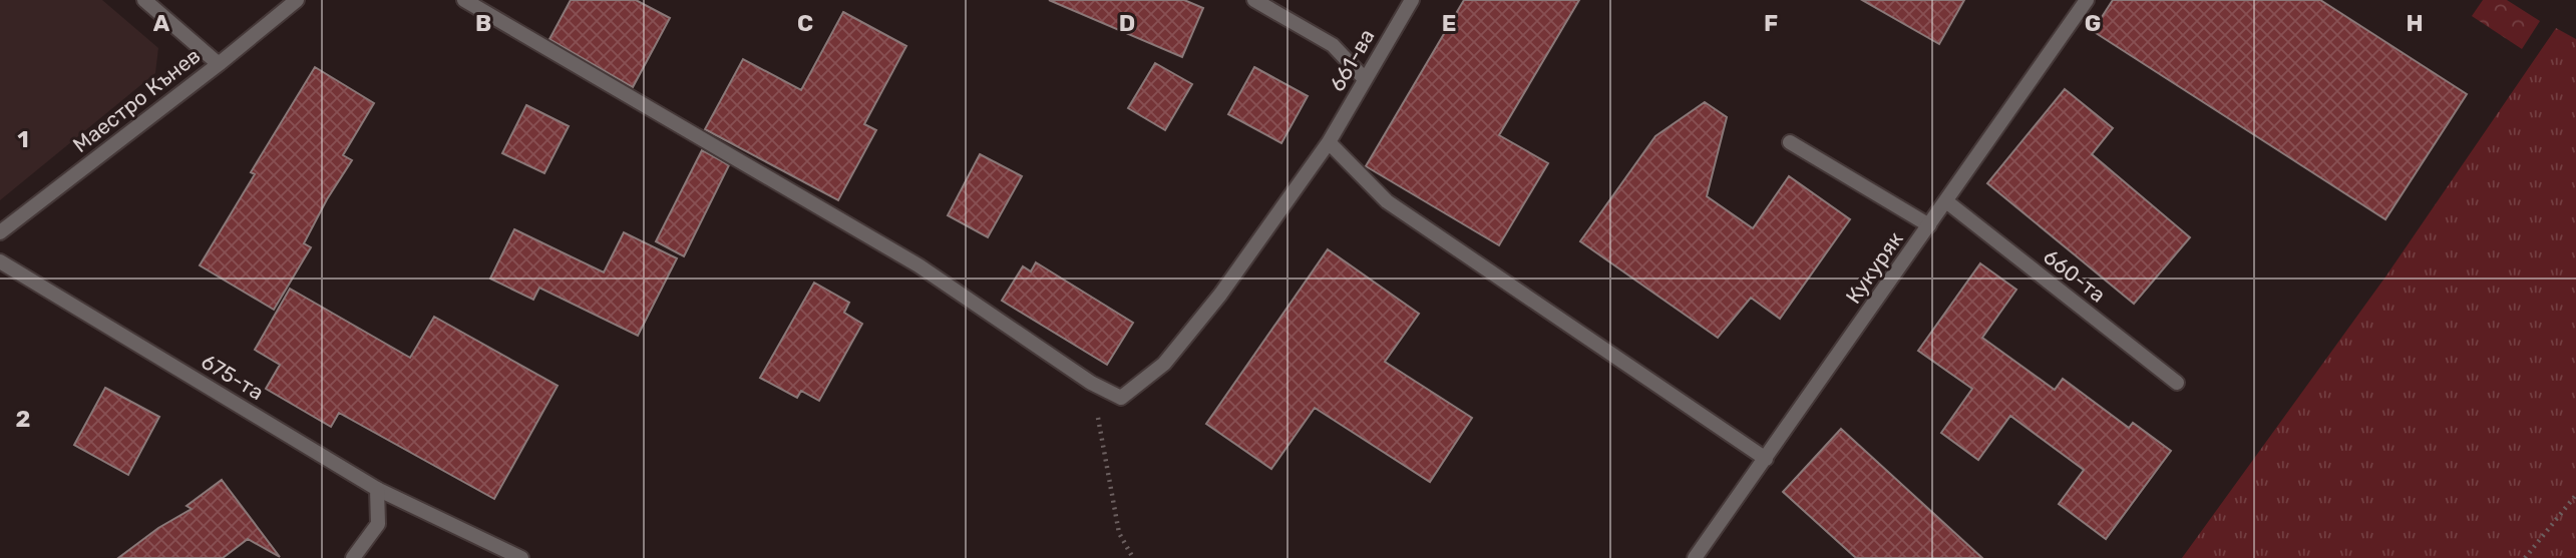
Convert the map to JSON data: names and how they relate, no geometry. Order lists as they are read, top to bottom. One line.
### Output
{"streets":{"street":["661-ва","Маестро Кънев","Кукуряк","660-та","675-та"]},"crossings":[["Кукуряк","660-та"]],"grid":{"columns":["A","B","C","D","E","F","G","H"],"rows":["1","2"]}}
